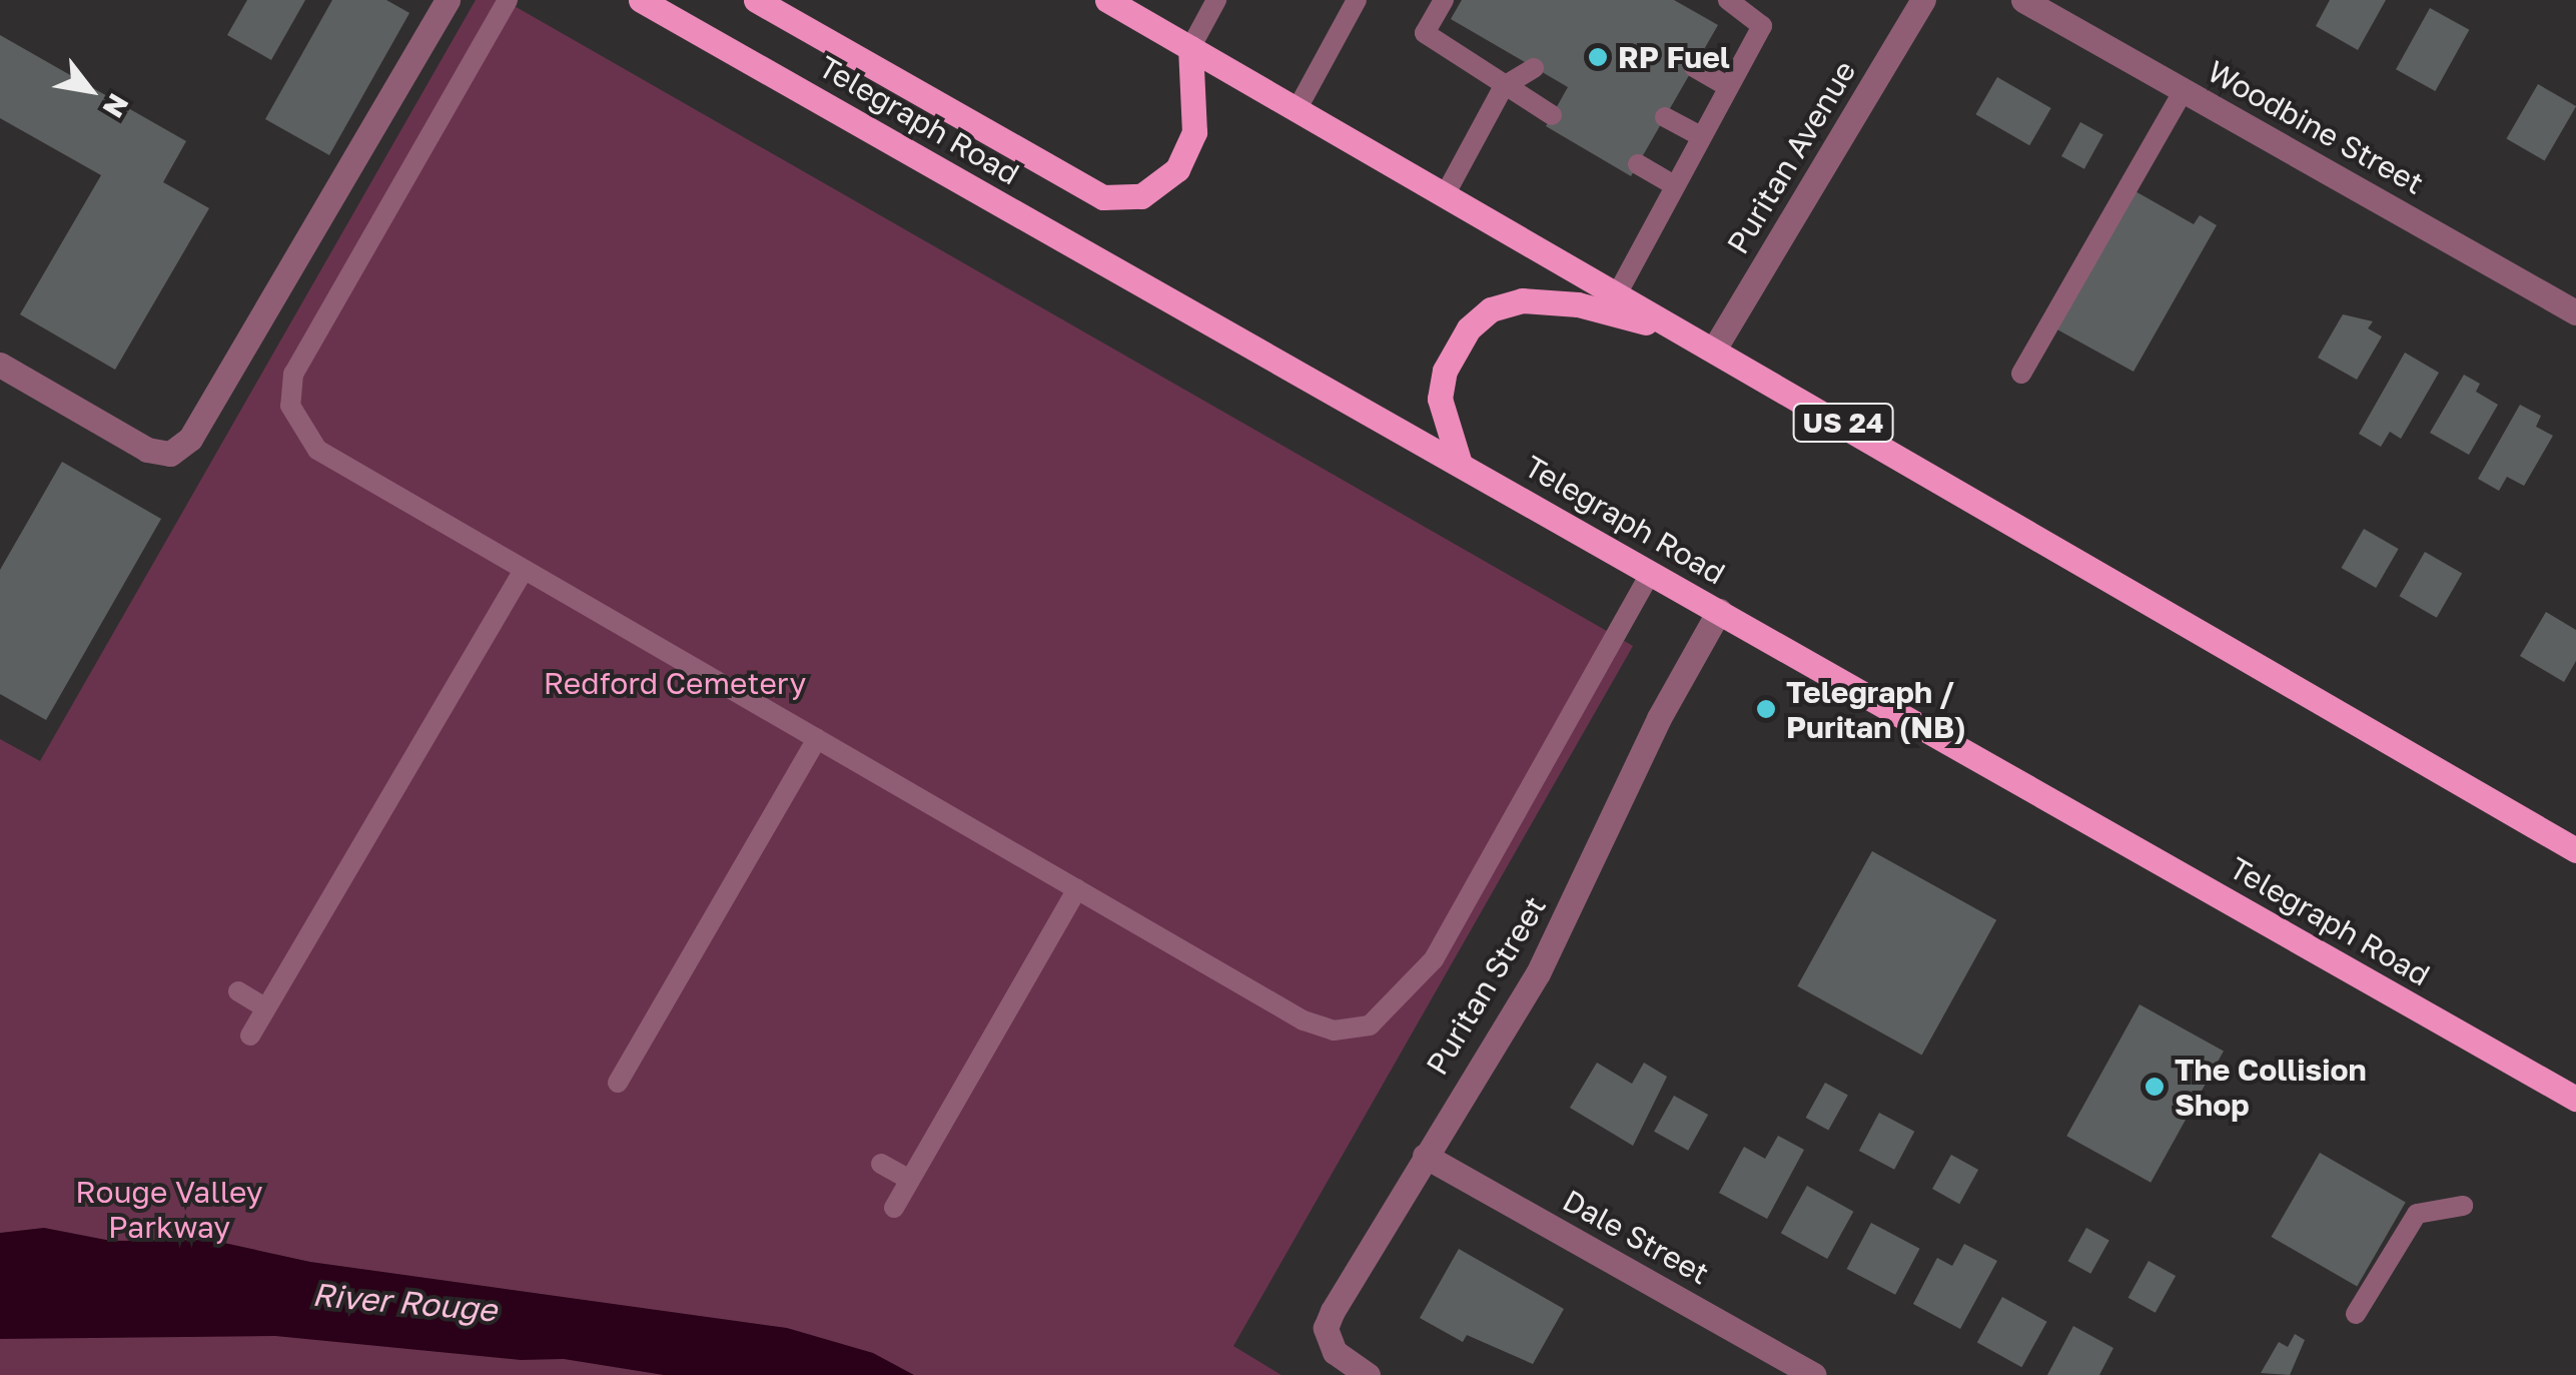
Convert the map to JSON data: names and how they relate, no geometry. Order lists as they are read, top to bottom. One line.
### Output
{"streets":{"main road":["Telegraph Road","US 24"],"street":["Woodbine Street","Puritan Avenue","Puritan Street","Dale Street"]},"crossings":[["Telegraph Road","Puritan Street"],["Puritan Avenue","US 24"],["Puritan Street","Dale Street"]],"water":["River Rouge"],"parks":["Redford Cemetery","Rouge Valley Parkway"],"places":["RP Fuel","Telegraph / Puritan (NB)","The Collision Shop"],"north":"bottom right"}
